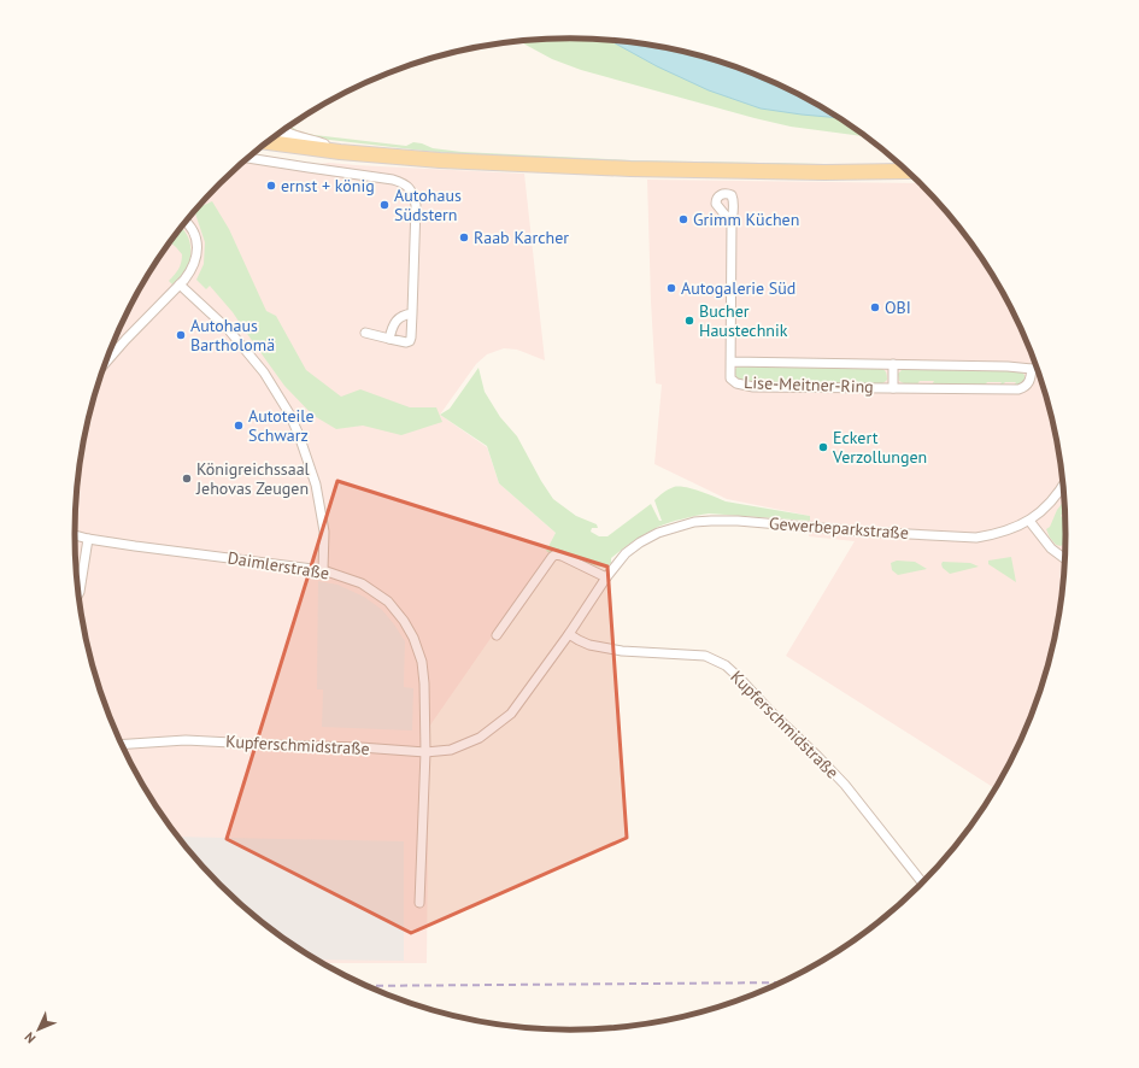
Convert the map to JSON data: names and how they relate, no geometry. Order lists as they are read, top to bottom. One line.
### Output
{"streets":{"street":["Lise-Meitner-Ring","Gewerbeparkstraße","Daimlerstraße","Kupferschmidstraße"]},"crossings":[["Gewerbeparkstraße","Kupferschmidstraße"],["Daimlerstraße","Kupferschmidstraße"]],"places":["ernst + könig","Autohaus Südstern","Grimm Küchen","Raab Karcher","Autogalerie Süd","OBI","Bucher Haustechnik","Autohaus Bartholomä","Autoteile Schwarz","Eckert Verzollungen","Königreichssaal Jehovas Zeugen"],"north":"bottom left"}
